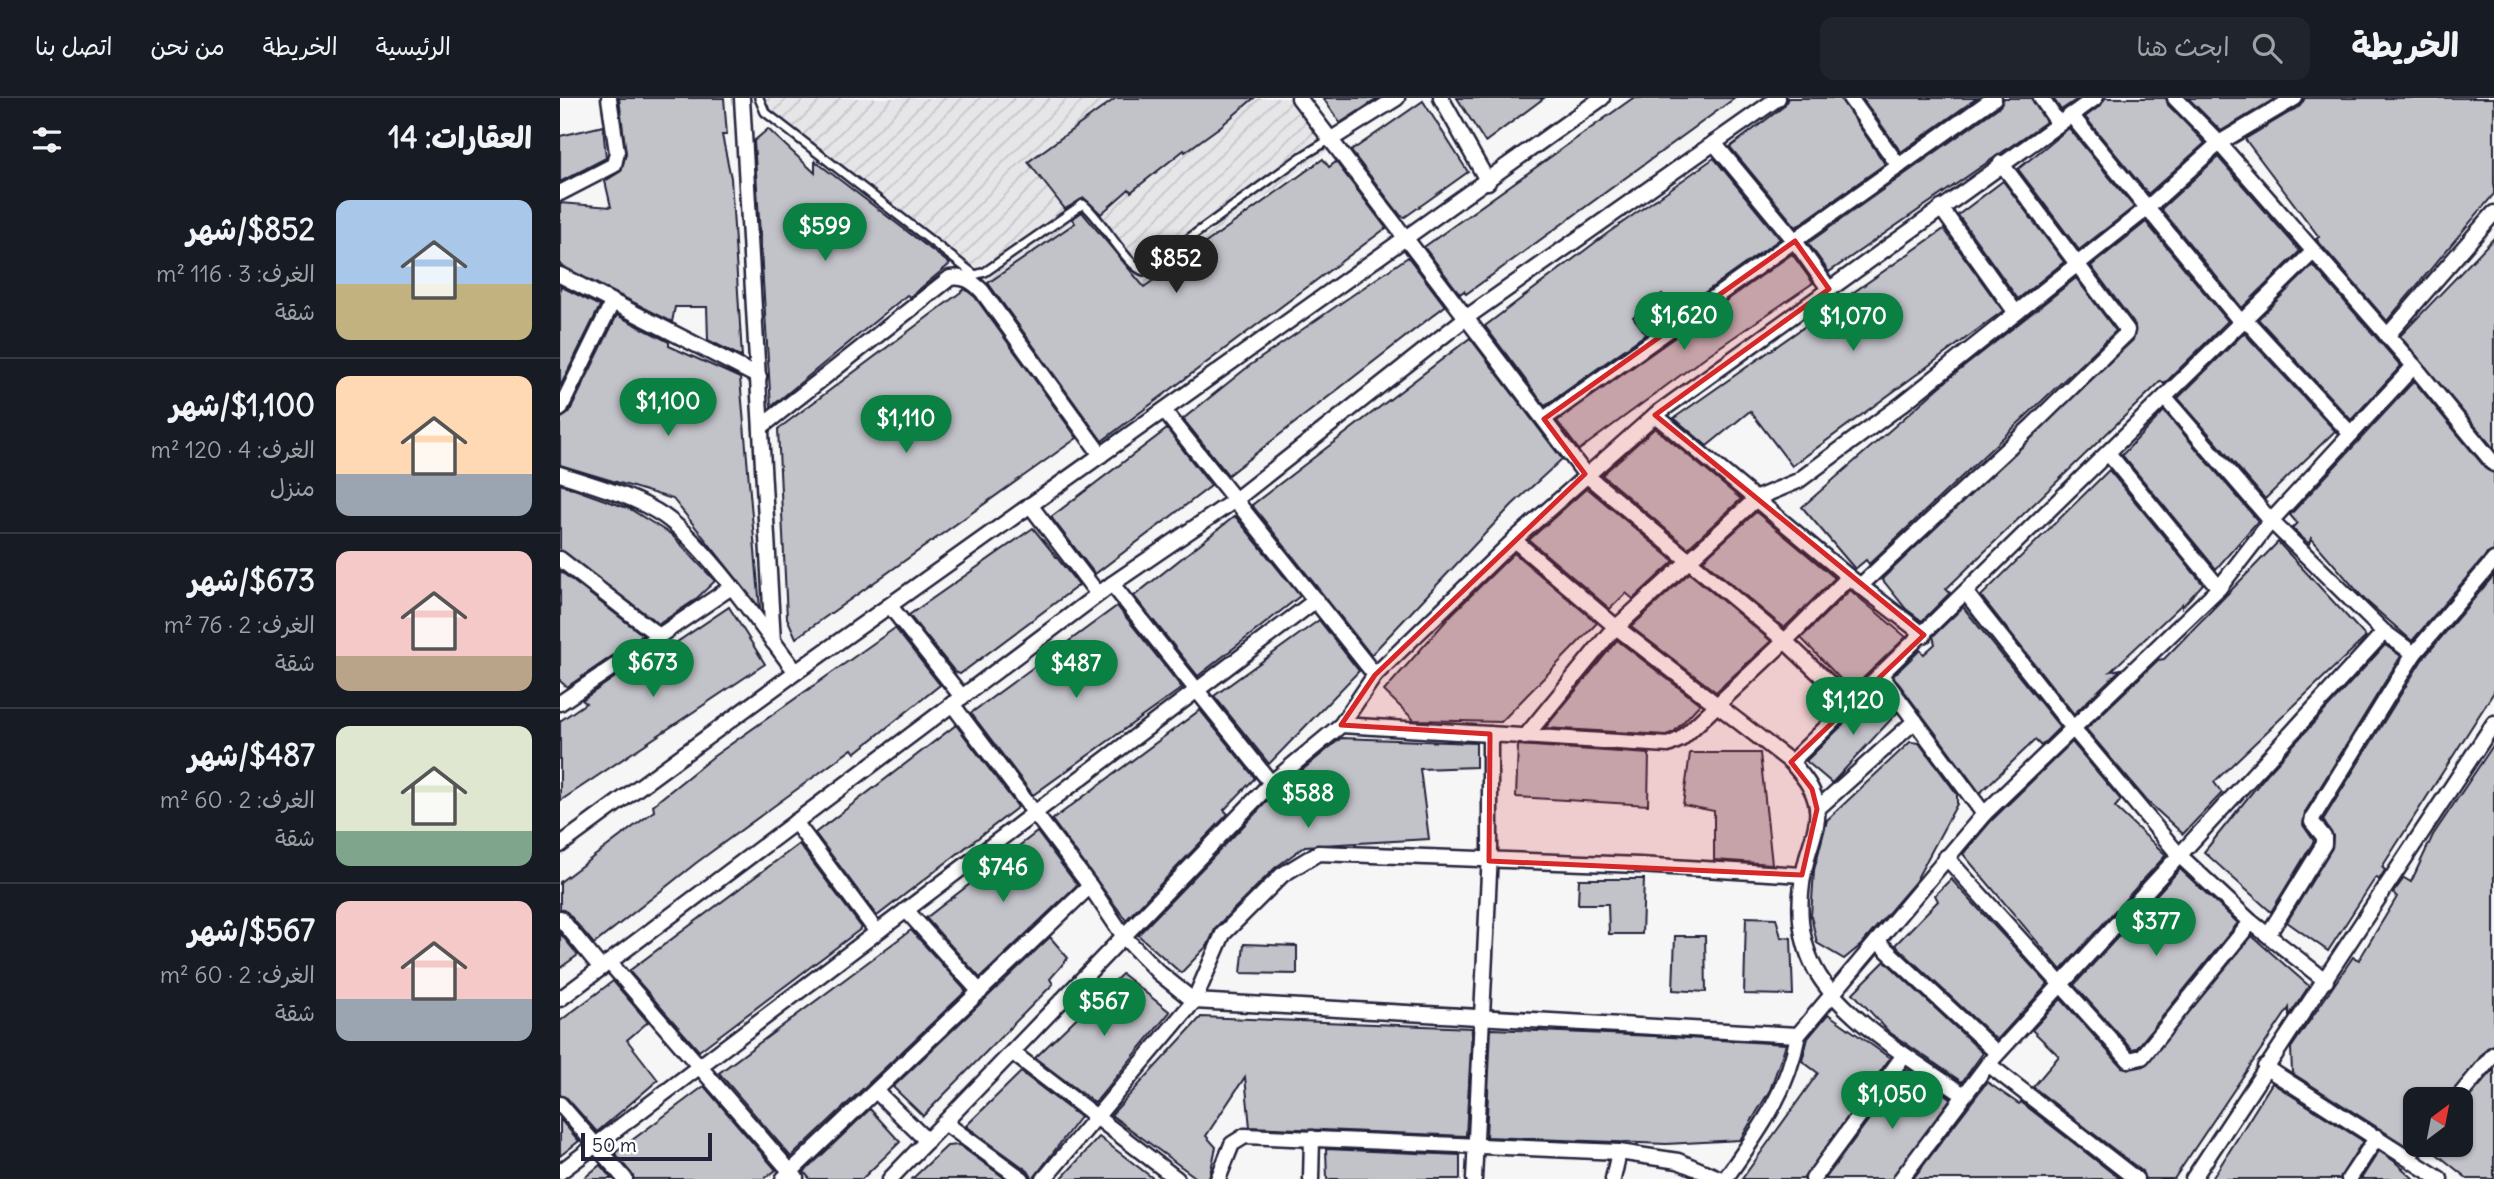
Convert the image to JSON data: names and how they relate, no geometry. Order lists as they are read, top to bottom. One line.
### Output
{"scale_bar":"50 m","north":"top right","page":{"header":"الخريطة","search":"ابحث هنا","nav":["الرئيسية","الخريطة","من نحن","اتصل بنا"],"heading":"العقارات: 14","list":[{"name":"$852/شهر","note":"الغرف: 3 · 116 m² · شقة"},{"name":"$1,100/شهر","note":"الغرف: 4 · 120 m² · منزل"},{"name":"$673/شهر","note":"الغرف: 2 · 76 m² · شقة"},{"name":"$487/شهر","note":"الغرف: 2 · 60 m² · شقة"},{"name":"$567/شهر","note":"الغرف: 2 · 60 m² · شقة"}],"price":["$599","$852","$1,620","$1,070","$1,100","$1,110","$673","$487","$1,120","$588","$746","$377","$567","$1,050"],"scale":"50 m"}}
